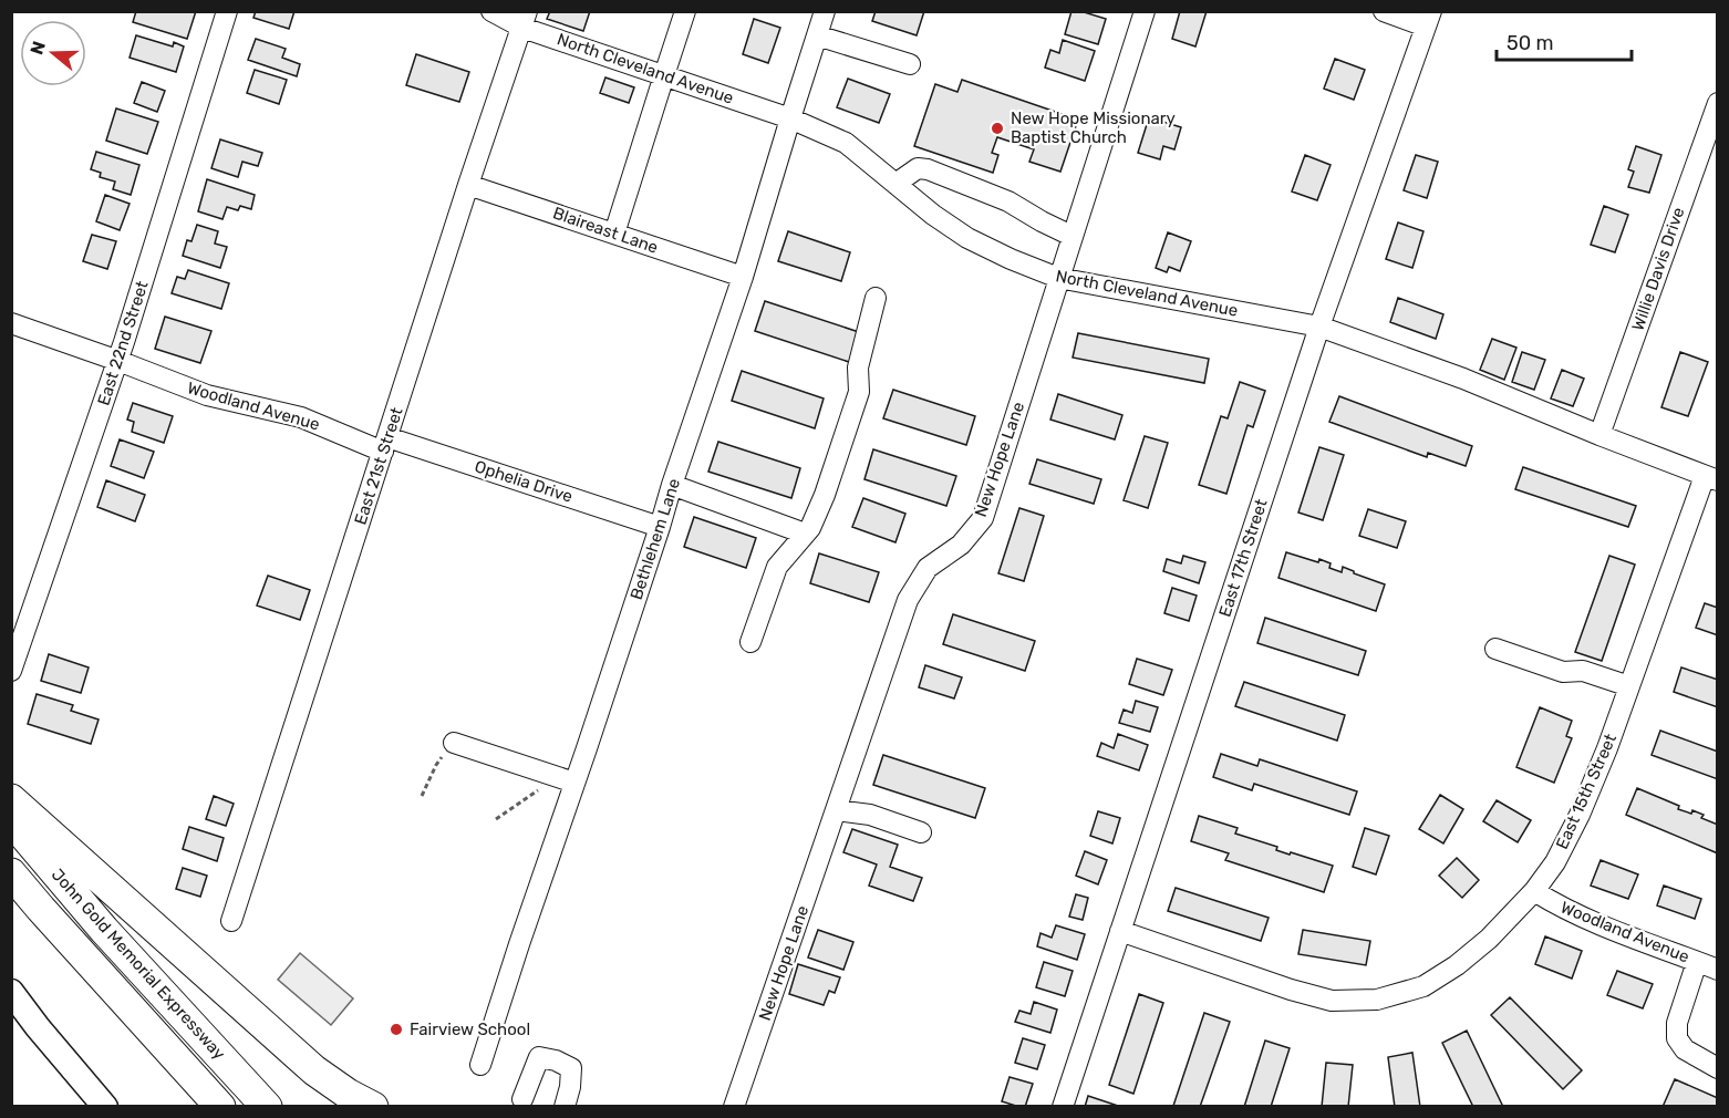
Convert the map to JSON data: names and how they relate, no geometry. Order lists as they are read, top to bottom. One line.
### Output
{"streets":{"highway":["John Gold Memorial Expressway"],"street":["North Cleveland Avenue","Blaireast Lane","Willie Davis Drive","East 22nd Street","Woodland Avenue","New Hope Lane","East 21st Street","Ophelia Drive","Bethlehem Lane","East 17th Street","East 15th Street"]},"crossings":[["North Cleveland Avenue","Willie Davis Drive"],["North Cleveland Avenue","New Hope Lane"],["North Cleveland Avenue","East 21st Street"],["North Cleveland Avenue","Bethlehem Lane"],["North Cleveland Avenue","East 17th Street"],["North Cleveland Avenue","East 15th Street"],["Blaireast Lane","East 21st Street"],["Blaireast Lane","Bethlehem Lane"],["East 22nd Street","Woodland Avenue"],["Woodland Avenue","East 21st Street"],["Woodland Avenue","Ophelia Drive"],["Woodland Avenue","East 15th Street"],["East 21st Street","Ophelia Drive"],["Ophelia Drive","Bethlehem Lane"],["East 17th Street","East 15th Street"]],"places":["New Hope Missionary Baptist Church","Fairview School"],"scale_bar":"50 m","north":"left"}
